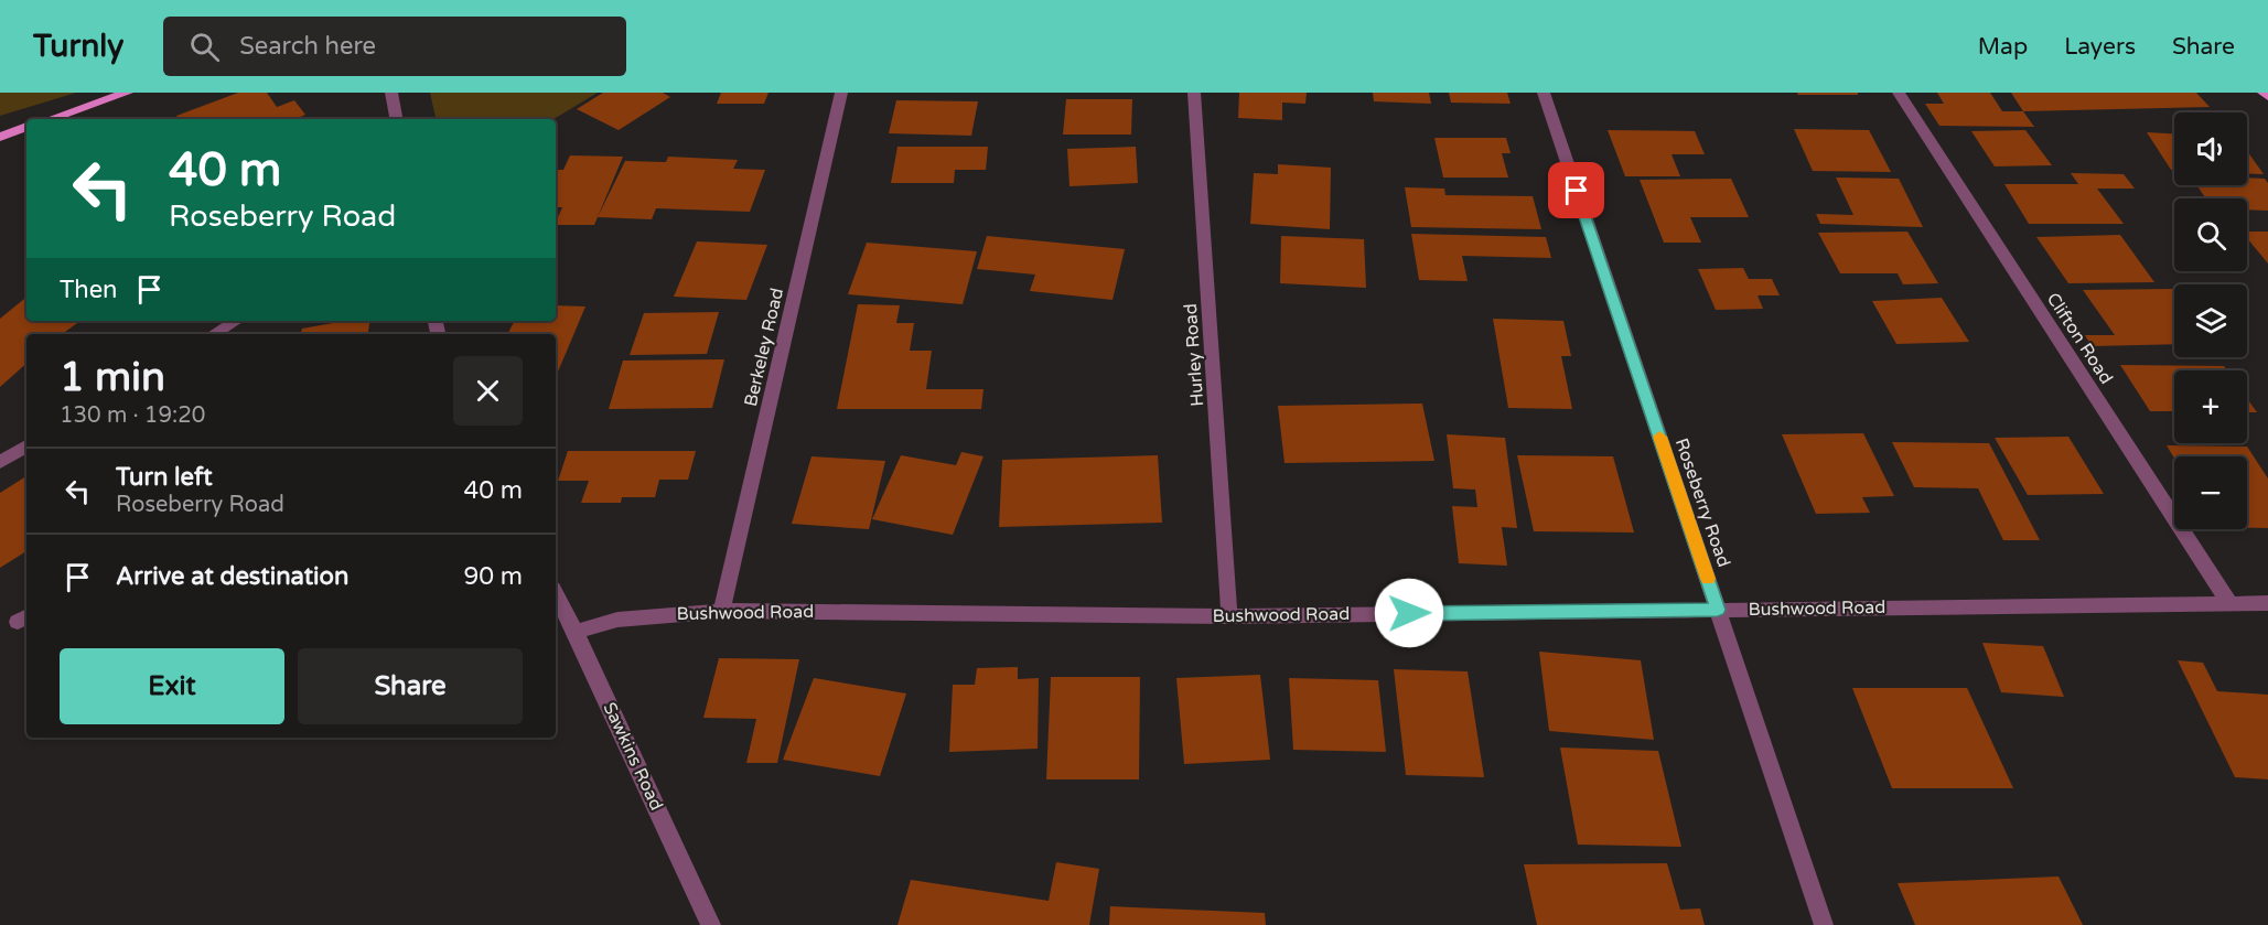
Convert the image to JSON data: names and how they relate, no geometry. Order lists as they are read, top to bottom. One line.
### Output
{"streets":{"street":["Clifton Road","Berkeley Road","Hurley Road","Roseberry Road","Bushwood Road","Sawkins Road"]},"crossings":[["Clifton Road","Bushwood Road"],["Berkeley Road","Bushwood Road"],["Hurley Road","Bushwood Road"],["Roseberry Road","Bushwood Road"],["Bushwood Road","Sawkins Road"]],"page":{"header":"Turnly","search":"Search here","nav":["Map","Layers","Share"],"map_buttons":["+","−"],"turn":["40 m","Roseberry Road"],"then":"Then","heading":["1 min","130 m · 19:20"],"list":[{"name":"Turn left","note":"Roseberry Road","value":"40 m"},{"name":"Arrive at destination","value":"90 m"}],"buttons":["Exit","Share"]}}
